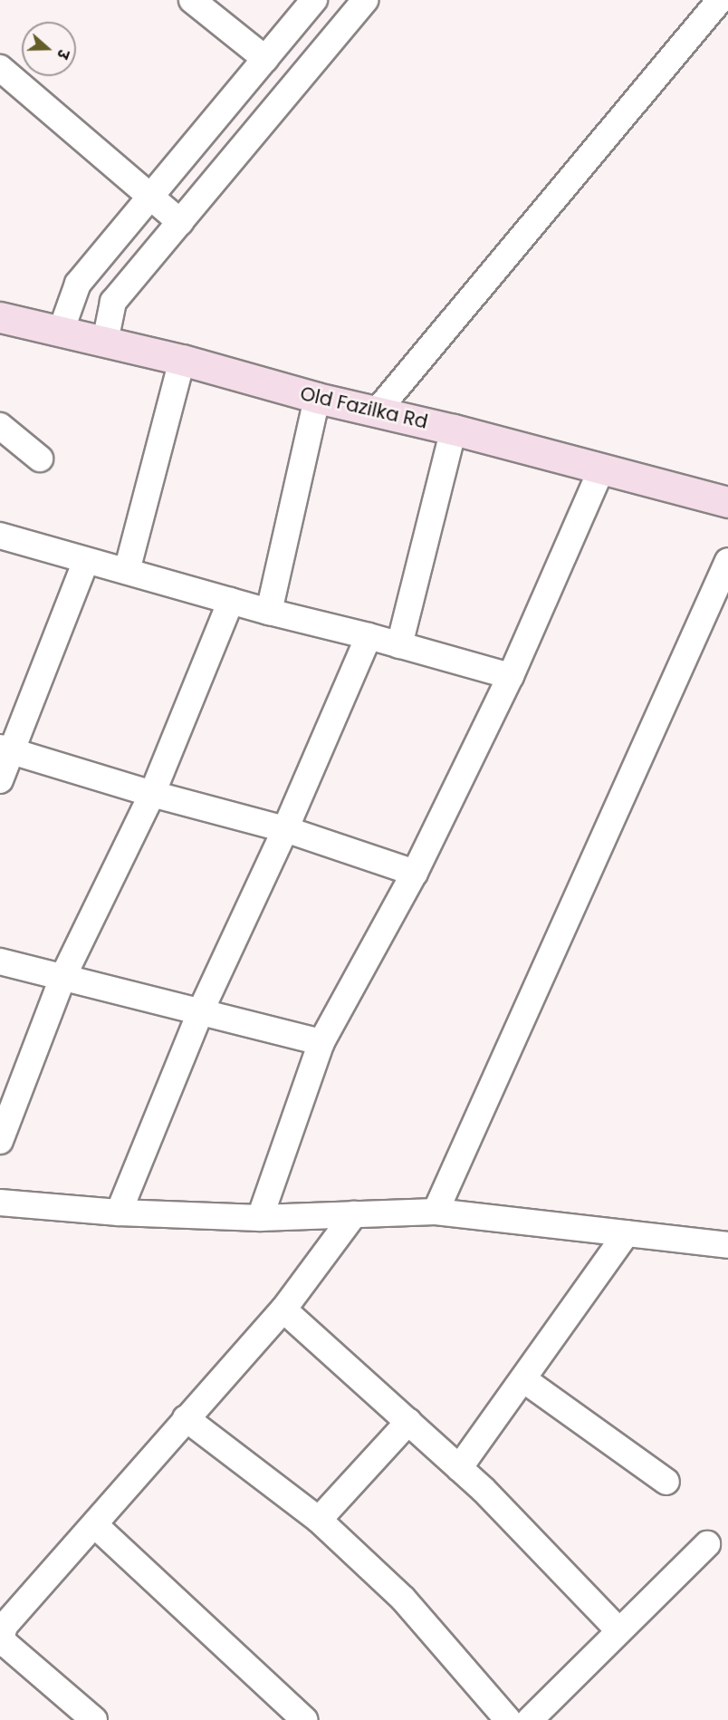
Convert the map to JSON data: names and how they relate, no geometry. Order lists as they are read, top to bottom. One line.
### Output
{"streets":{"main road":["Old Fazilka Rd"]},"north":"right"}
